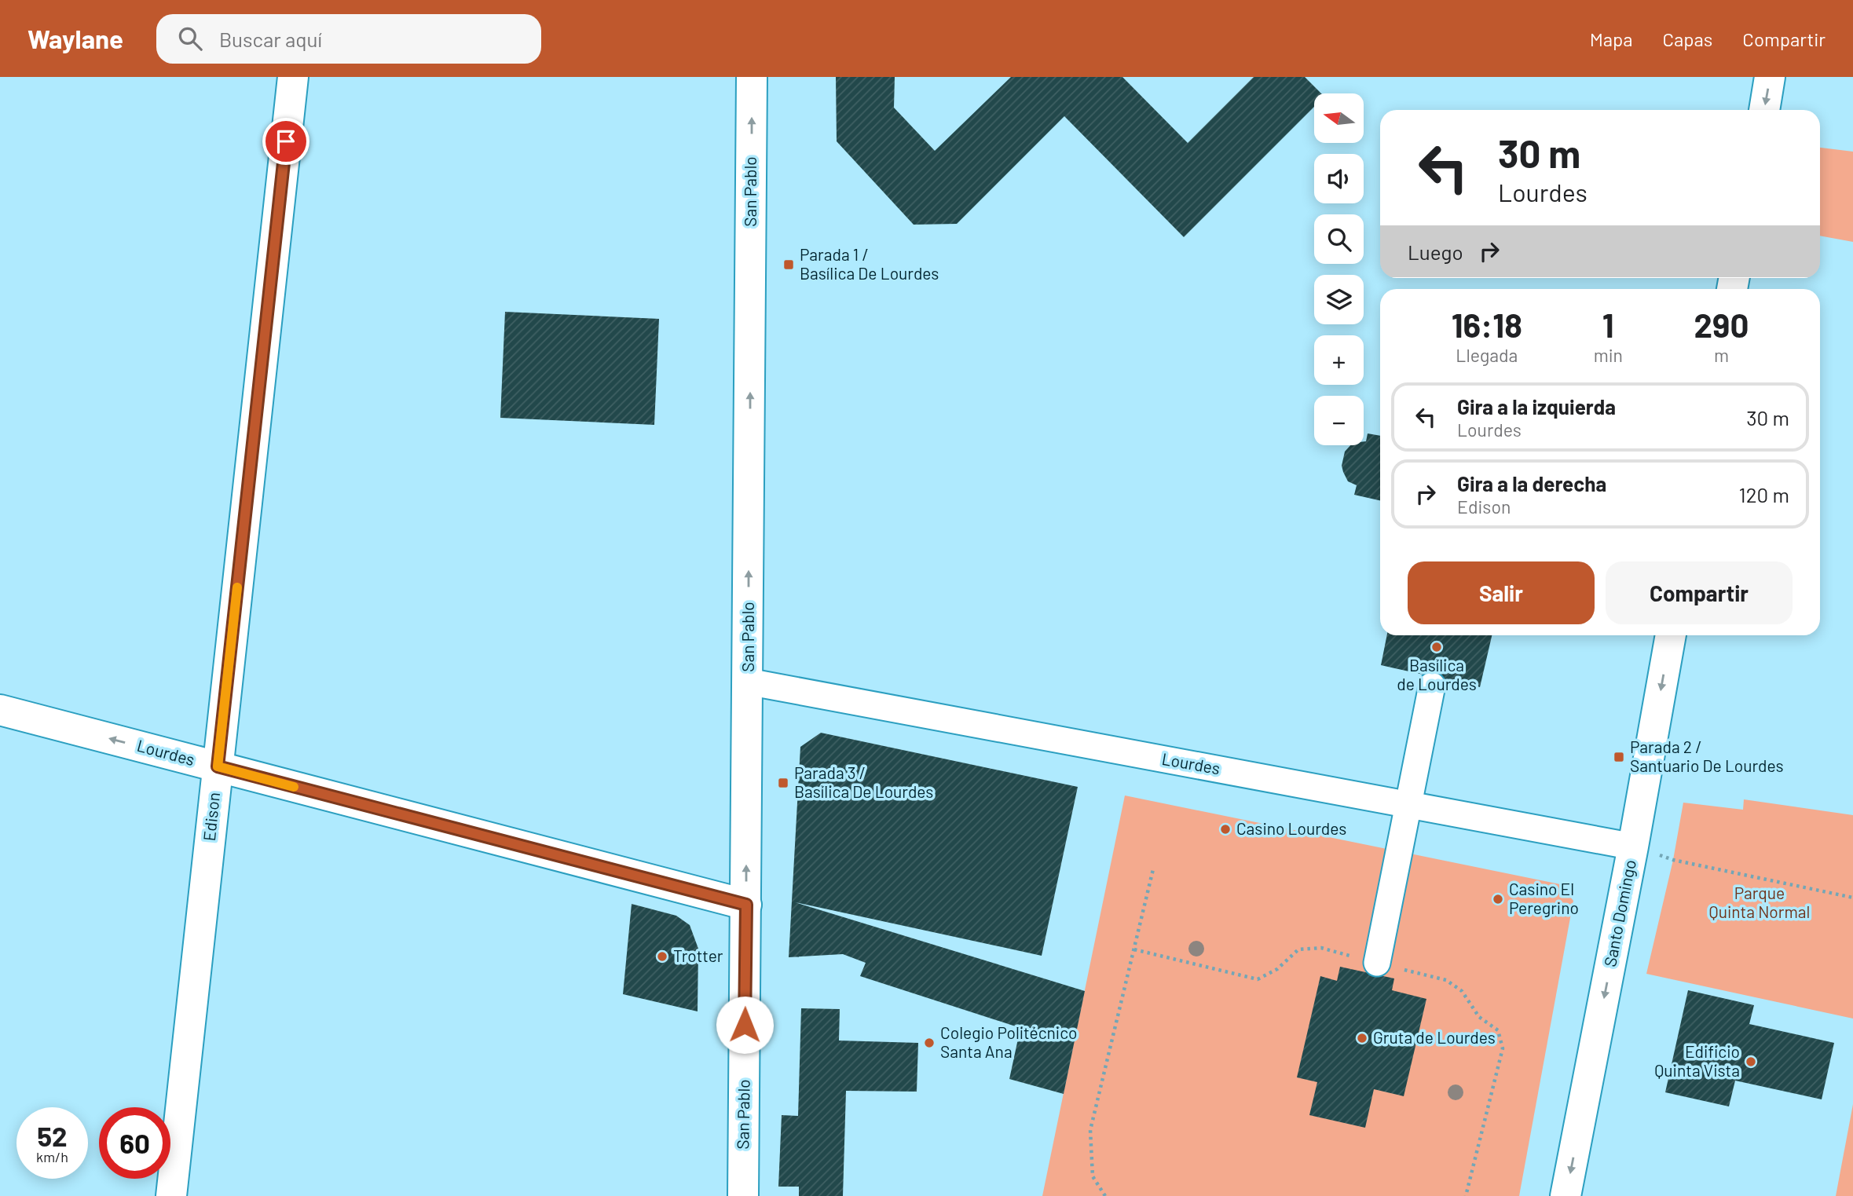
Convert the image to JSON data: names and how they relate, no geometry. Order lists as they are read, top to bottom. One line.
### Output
{"streets":{"street":["San Pablo","Lourdes","Edison","Santo Domingo"]},"crossings":[["San Pablo","Lourdes"],["Lourdes","Edison"],["Lourdes","Santo Domingo"]],"one_way":["San Pablo"],"parks":["Parque Quinta Normal"],"places":{"transit":["Parada 1 / Basílica De Lourdes","Parada 2 / Santuario De Lourdes","Parada 3 / Basílica De Lourdes"],"other":["Basílica de Lourdes","Casino Lourdes","Casino El Peregrino","Trotter","Gruta de Lourdes","Colegio Politécnico Santa Ana","Edificio Quinta Vista"]},"north":"left","page":{"header":"Waylane","search":"Buscar aquí","nav":["Mapa","Capas","Compartir"],"map_buttons":["+","−"],"turn":["30 m","Lourdes"],"then":"Luego","eta":["16:18","Llegada","1","min","290","m"],"list":[{"name":"Gira a la izquierda","note":"Lourdes","value":"30 m"},{"name":"Gira a la derecha","note":"Edison","value":"120 m"}],"buttons":["Salir","Compartir"],"speed":"52 km/h","limit":"60"}}
